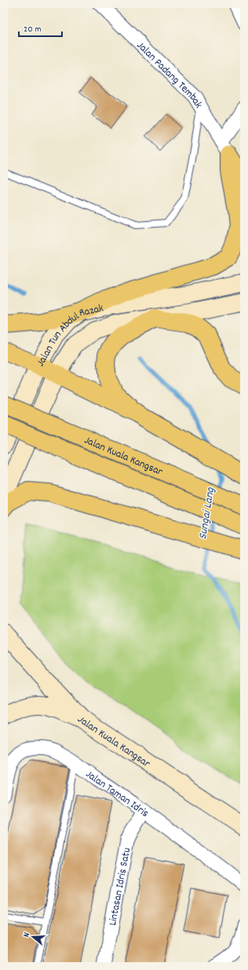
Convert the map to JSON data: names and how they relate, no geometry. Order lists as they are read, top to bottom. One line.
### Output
{"streets":{"highway":["Jalan Kuala Kangsar"],"main road":["Jalan Tun Abdul Razak"],"street":["Jalan Padang Tembak","Jalan Taman Idris","Lintasan Idris Satu"]},"crossings":[["Jalan Taman Idris","Lintasan Idris Satu"]],"water":["Sungai Lang"],"scale_bar":"20 m","north":"left"}
